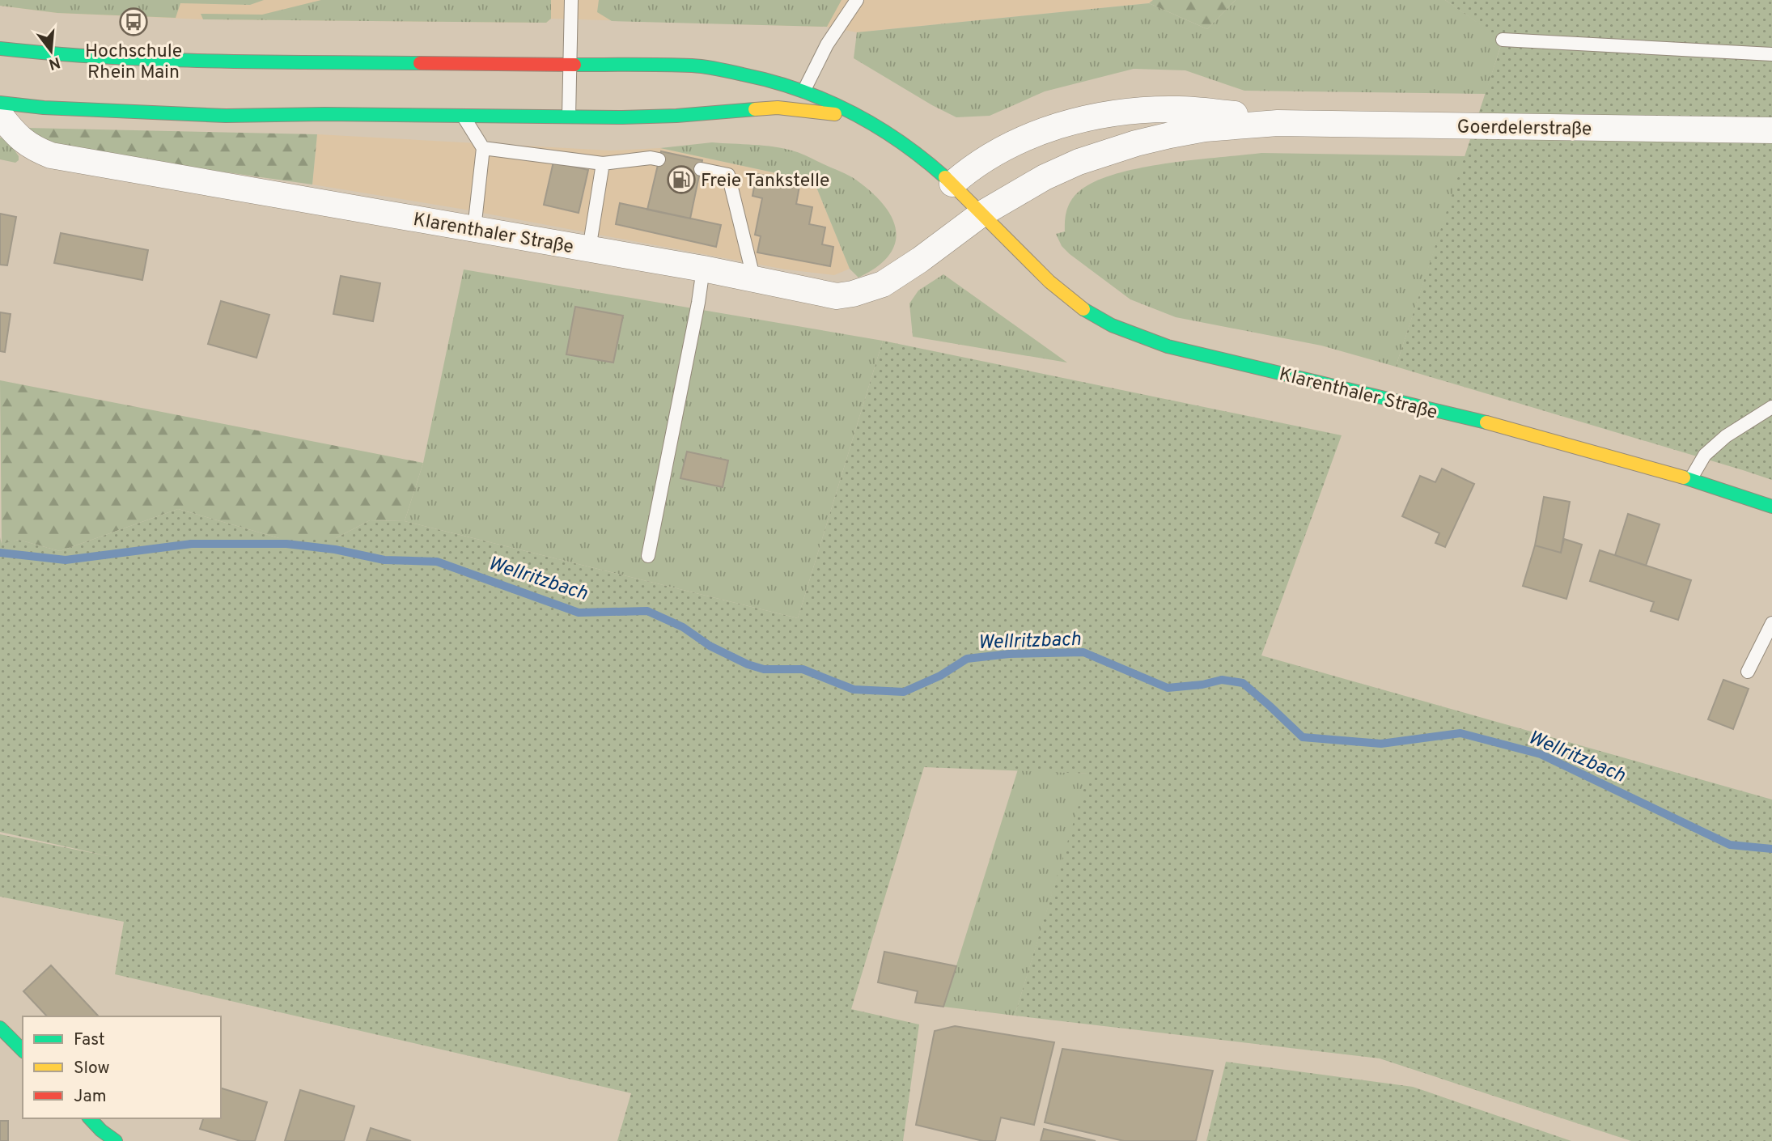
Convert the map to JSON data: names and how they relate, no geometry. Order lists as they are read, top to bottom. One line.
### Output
{"streets":{"main road":["Klarenthaler Straße"],"street":["Goerdelerstraße"]},"crossings":[["Goerdelerstraße","Klarenthaler Straße"]],"water":["Wellritzbach"],"places":{"bus stop":["Hochschule Rhein Main"],"fuel station":["Freie Tankstelle"]},"legend":["Fast","Slow","Jam"],"north":"bottom"}
